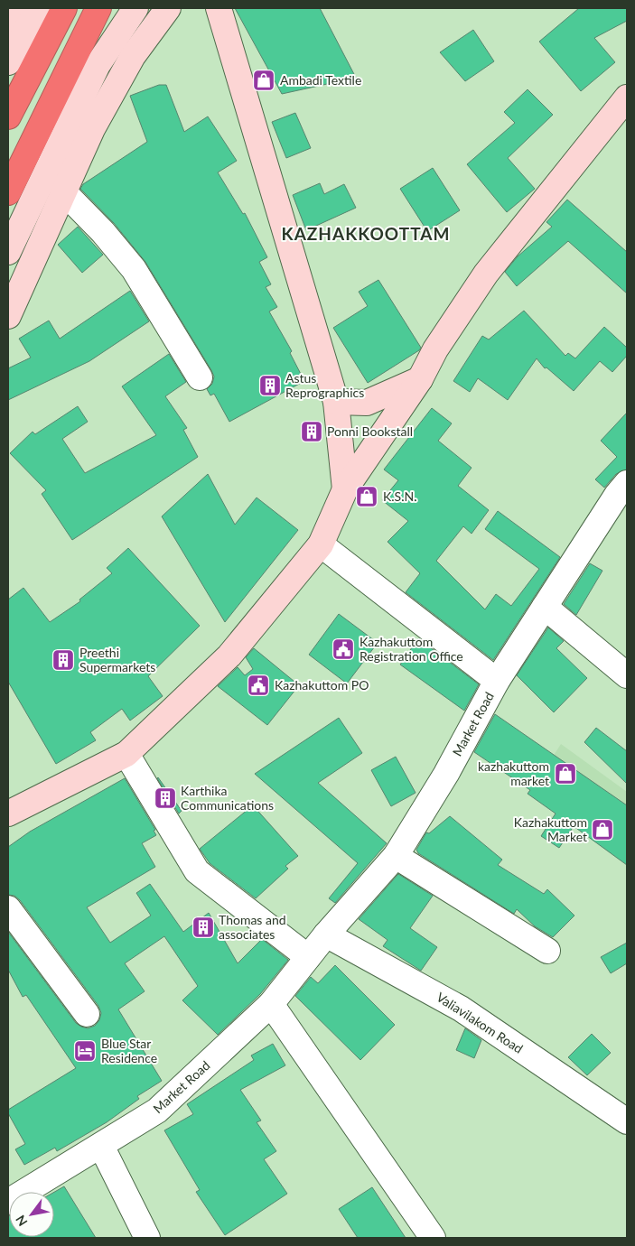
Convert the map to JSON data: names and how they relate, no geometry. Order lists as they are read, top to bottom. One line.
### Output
{"streets":{"street":["Market Road","Valiavilakom Road"]},"crossings":[["Market Road","Valiavilakom Road"]],"districts":["KAZHAKKOOTTAM"],"places":{"shop":["Ambadi Textile","K.S.N.","kazhakuttom market","Kazhakuttom Market"],"building":["Astus Reprographics","Ponni Bookstall","Preethi Supermarkets","Karthika Communications","Thomas and associates"],"public building":["Kazhakuttom Registration Office","Kazhakuttom PO"],"hotel":["Blue Star Residence"]},"north":"bottom left"}
